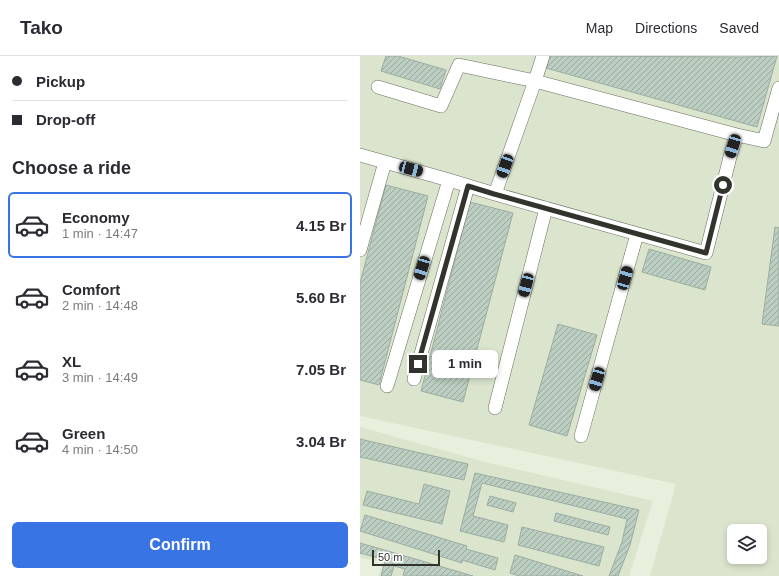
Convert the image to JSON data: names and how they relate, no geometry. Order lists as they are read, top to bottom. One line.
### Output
{"scale_bar":"50 m","page":{"header":"Tako","nav":["Map","Directions","Saved"],"banner":["Pickup","Drop-off"],"heading":"Choose a ride","list":[{"name":"Economy","note":"1 min · 14:47","value":"4.15 Br"},{"name":"Comfort","note":"2 min · 14:48","value":"5.60 Br"},{"name":"XL","note":"3 min · 14:49","value":"7.05 Br"},{"name":"Green","note":"4 min · 14:50","value":"3.04 Br"}],"bubble":"1 min","buttons":"Confirm","scale":"50 m"}}
